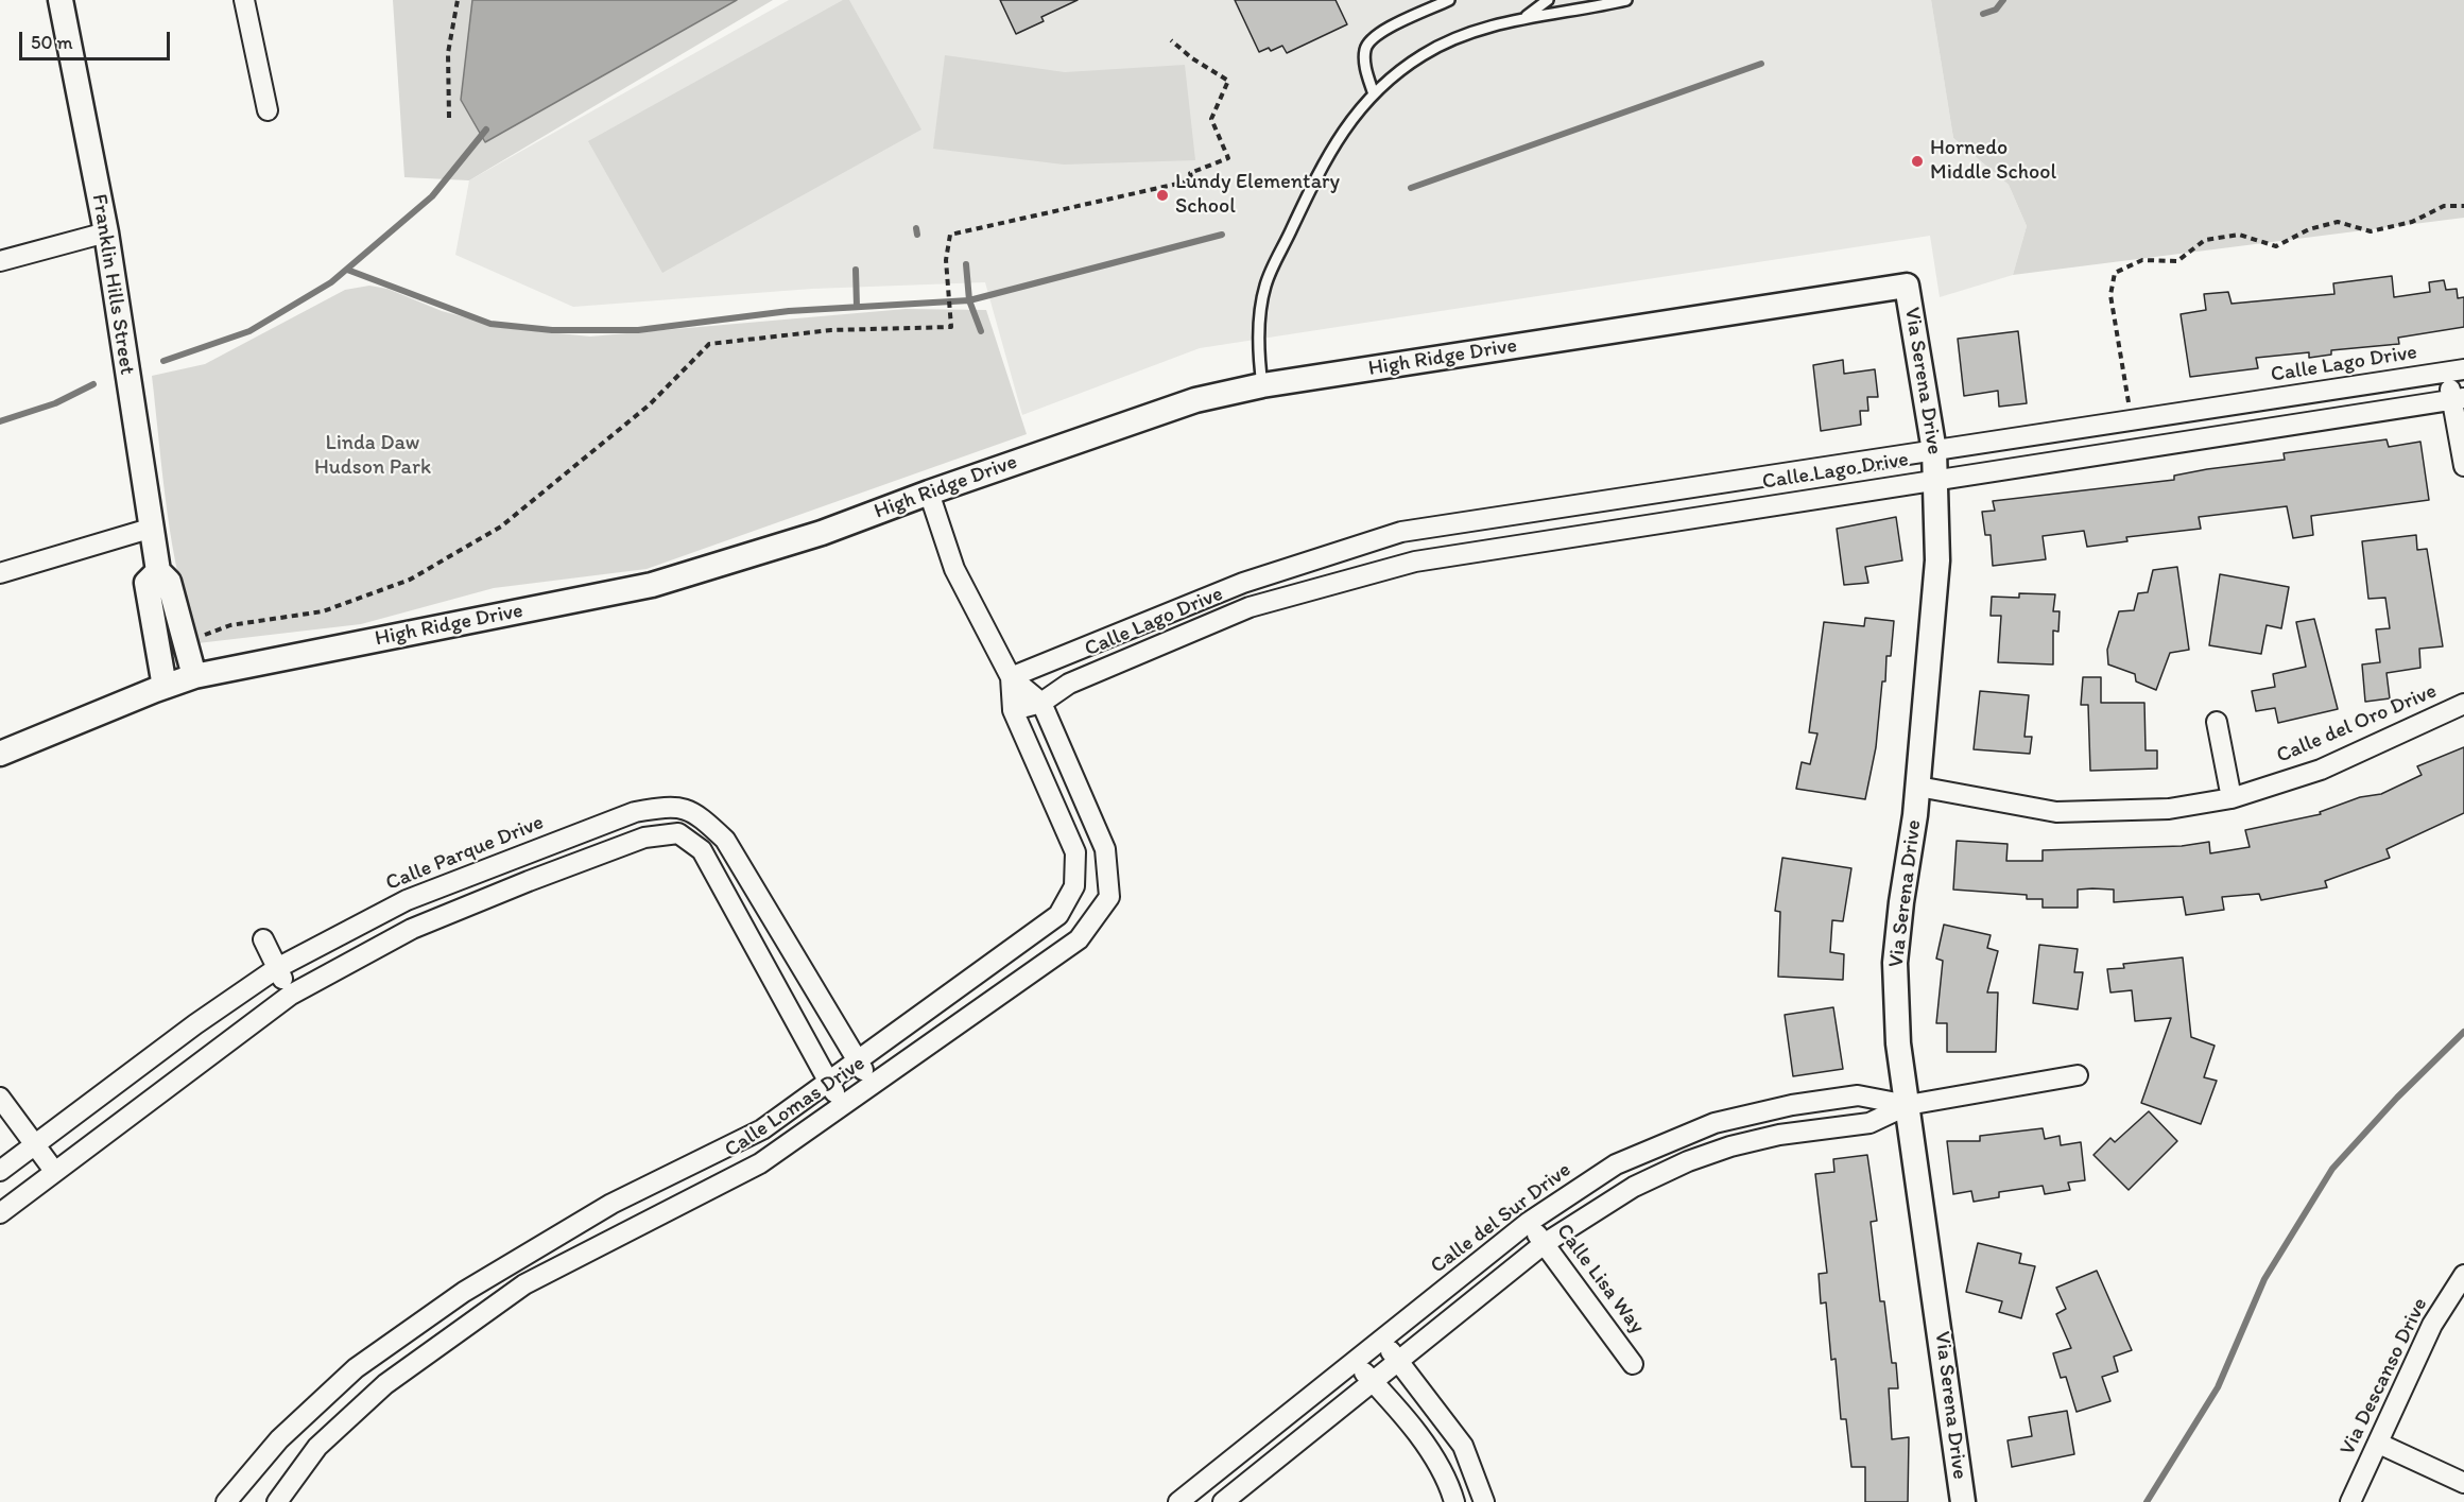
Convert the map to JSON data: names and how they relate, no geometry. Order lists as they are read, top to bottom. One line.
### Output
{"streets":{"street":["Franklin Hills Street","High Ridge Drive","Calle Lago Drive","Via Serena Drive","Calle del Oro Drive","Calle Parque Drive","Calle Lomas Drive","Calle del Sur Drive","Calle Lisa Way","Via Descanso Drive"]},"crossings":[["Franklin Hills Street","High Ridge Drive"],["High Ridge Drive","Via Serena Drive"],["High Ridge Drive","Calle Lomas Drive"],["Calle Lago Drive","Via Serena Drive"],["Calle Lago Drive","Calle Lomas Drive"],["Via Serena Drive","Calle del Oro Drive"],["Via Serena Drive","Calle del Sur Drive"],["Calle del Sur Drive","Calle Lisa Way"]],"parks":["Linda Daw Hudson Park"],"places":["Hornedo Middle School","Lundy Elementary School"],"scale_bar":"50 m"}
